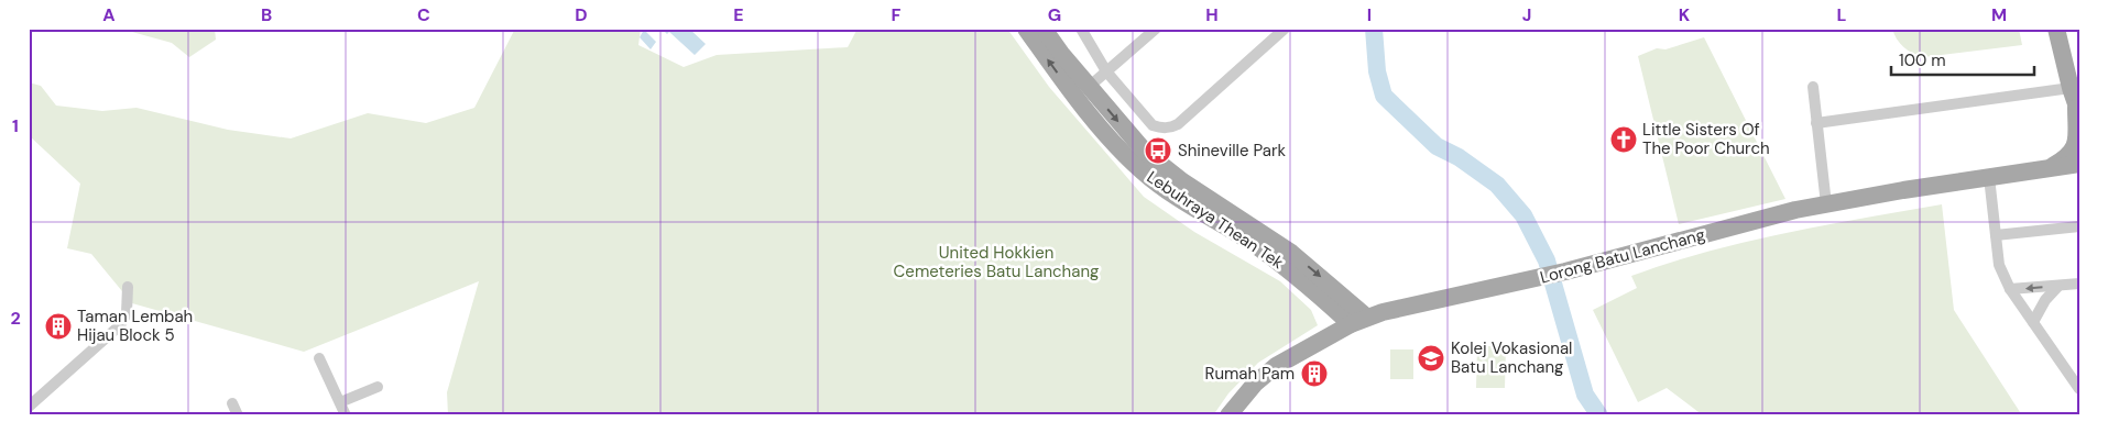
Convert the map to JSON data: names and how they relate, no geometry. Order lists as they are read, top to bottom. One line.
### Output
{"streets":{"main road":["Lebuhraya Thean Tek","Lorong Batu Lanchang"]},"crossings":[["Lebuhraya Thean Tek","Lorong Batu Lanchang"]],"parks":["United Hokkien Cemeteries Batu Lanchang"],"places":{"church":["Little Sisters Of The Poor Church"],"bus stop":["Shineville Park"],"building":["Taman Lembah Hijau Block 5","Rumah Pam"],"school or university":["Kolej Vokasional Batu Lanchang"]},"scale_bar":"100 m","grid":{"columns":["A","B","C","D","E","F","G","H","I","J","K","L","M"],"rows":["1","2"]}}
